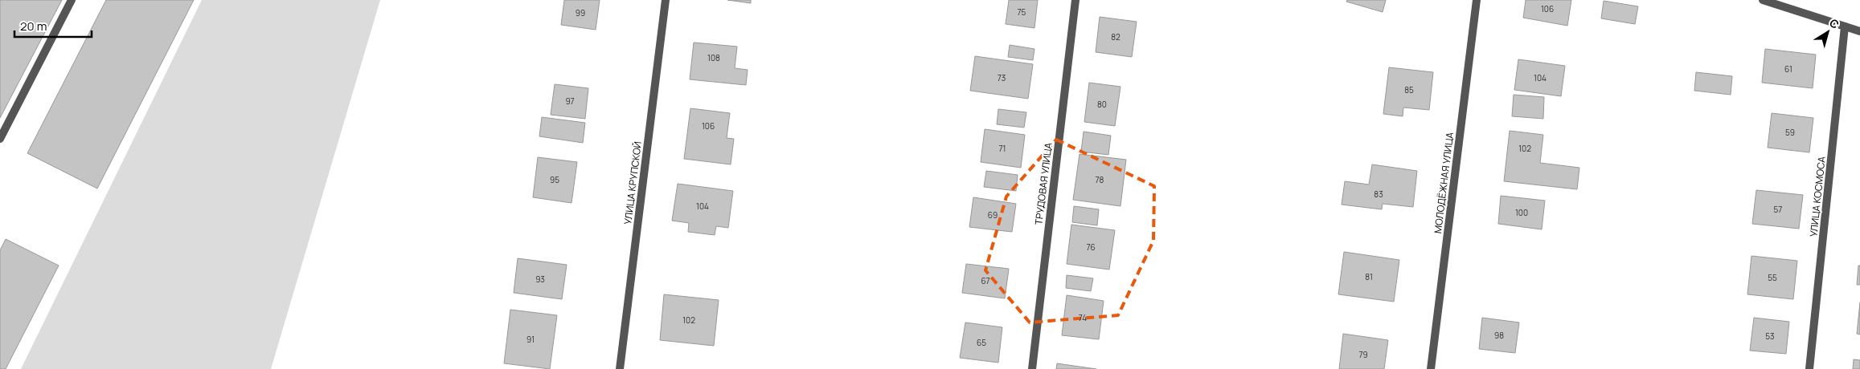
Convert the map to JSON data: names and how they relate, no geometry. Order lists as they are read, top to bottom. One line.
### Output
{"streets":{"street":["УЛИЦА КРУПСКОЙ","МОЛОДЁЖНАЯ УЛИЦА","ТРУДОВАЯ УЛИЦА","УЛИЦА КОСМОСА"]},"house_numbers":["106","75","99","82","108","61","73","104","85","97","80","106","59","71","102","95","78","83","104","57","100","69","76","81","55","93","67","74","102","98","53","91","65","79"],"scale_bar":"20 m","north":"top right"}
